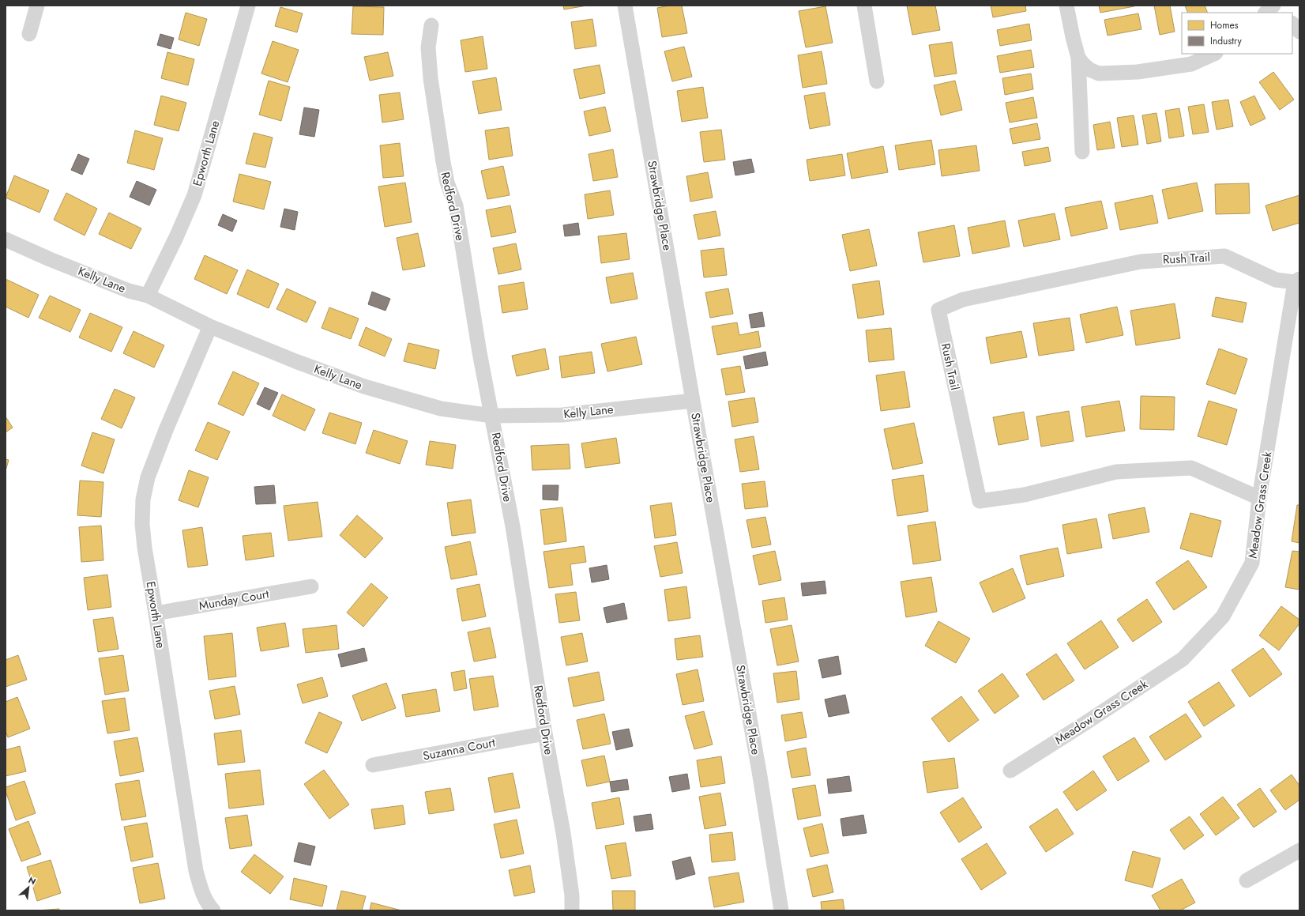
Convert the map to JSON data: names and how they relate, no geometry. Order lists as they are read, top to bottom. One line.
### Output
{"streets":{"street":["Epworth Lane","Strawbridge Place","Redford Drive","Rush Trail","Kelly Lane","Meadow Grass Creek","Munday Court","Suzanna Court"]},"crossings":[["Epworth Lane","Kelly Lane"],["Epworth Lane","Munday Court"],["Strawbridge Place","Kelly Lane"],["Redford Drive","Kelly Lane"],["Redford Drive","Suzanna Court"],["Rush Trail","Meadow Grass Creek"]],"legend":["Homes","Industry"],"north":"top right"}
